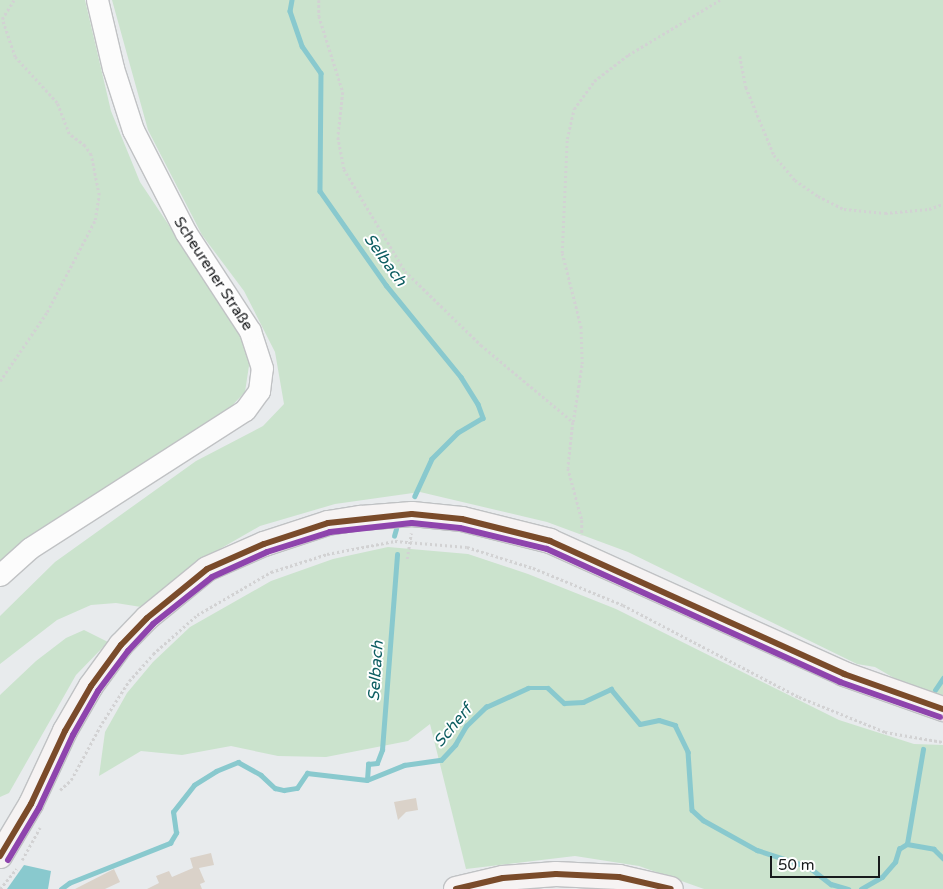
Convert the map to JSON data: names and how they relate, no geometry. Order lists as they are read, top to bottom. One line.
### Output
{"streets":{"street":["Scheurener Straße"]},"water":["Selbach","Scherf"],"scale_bar":"50 m"}
